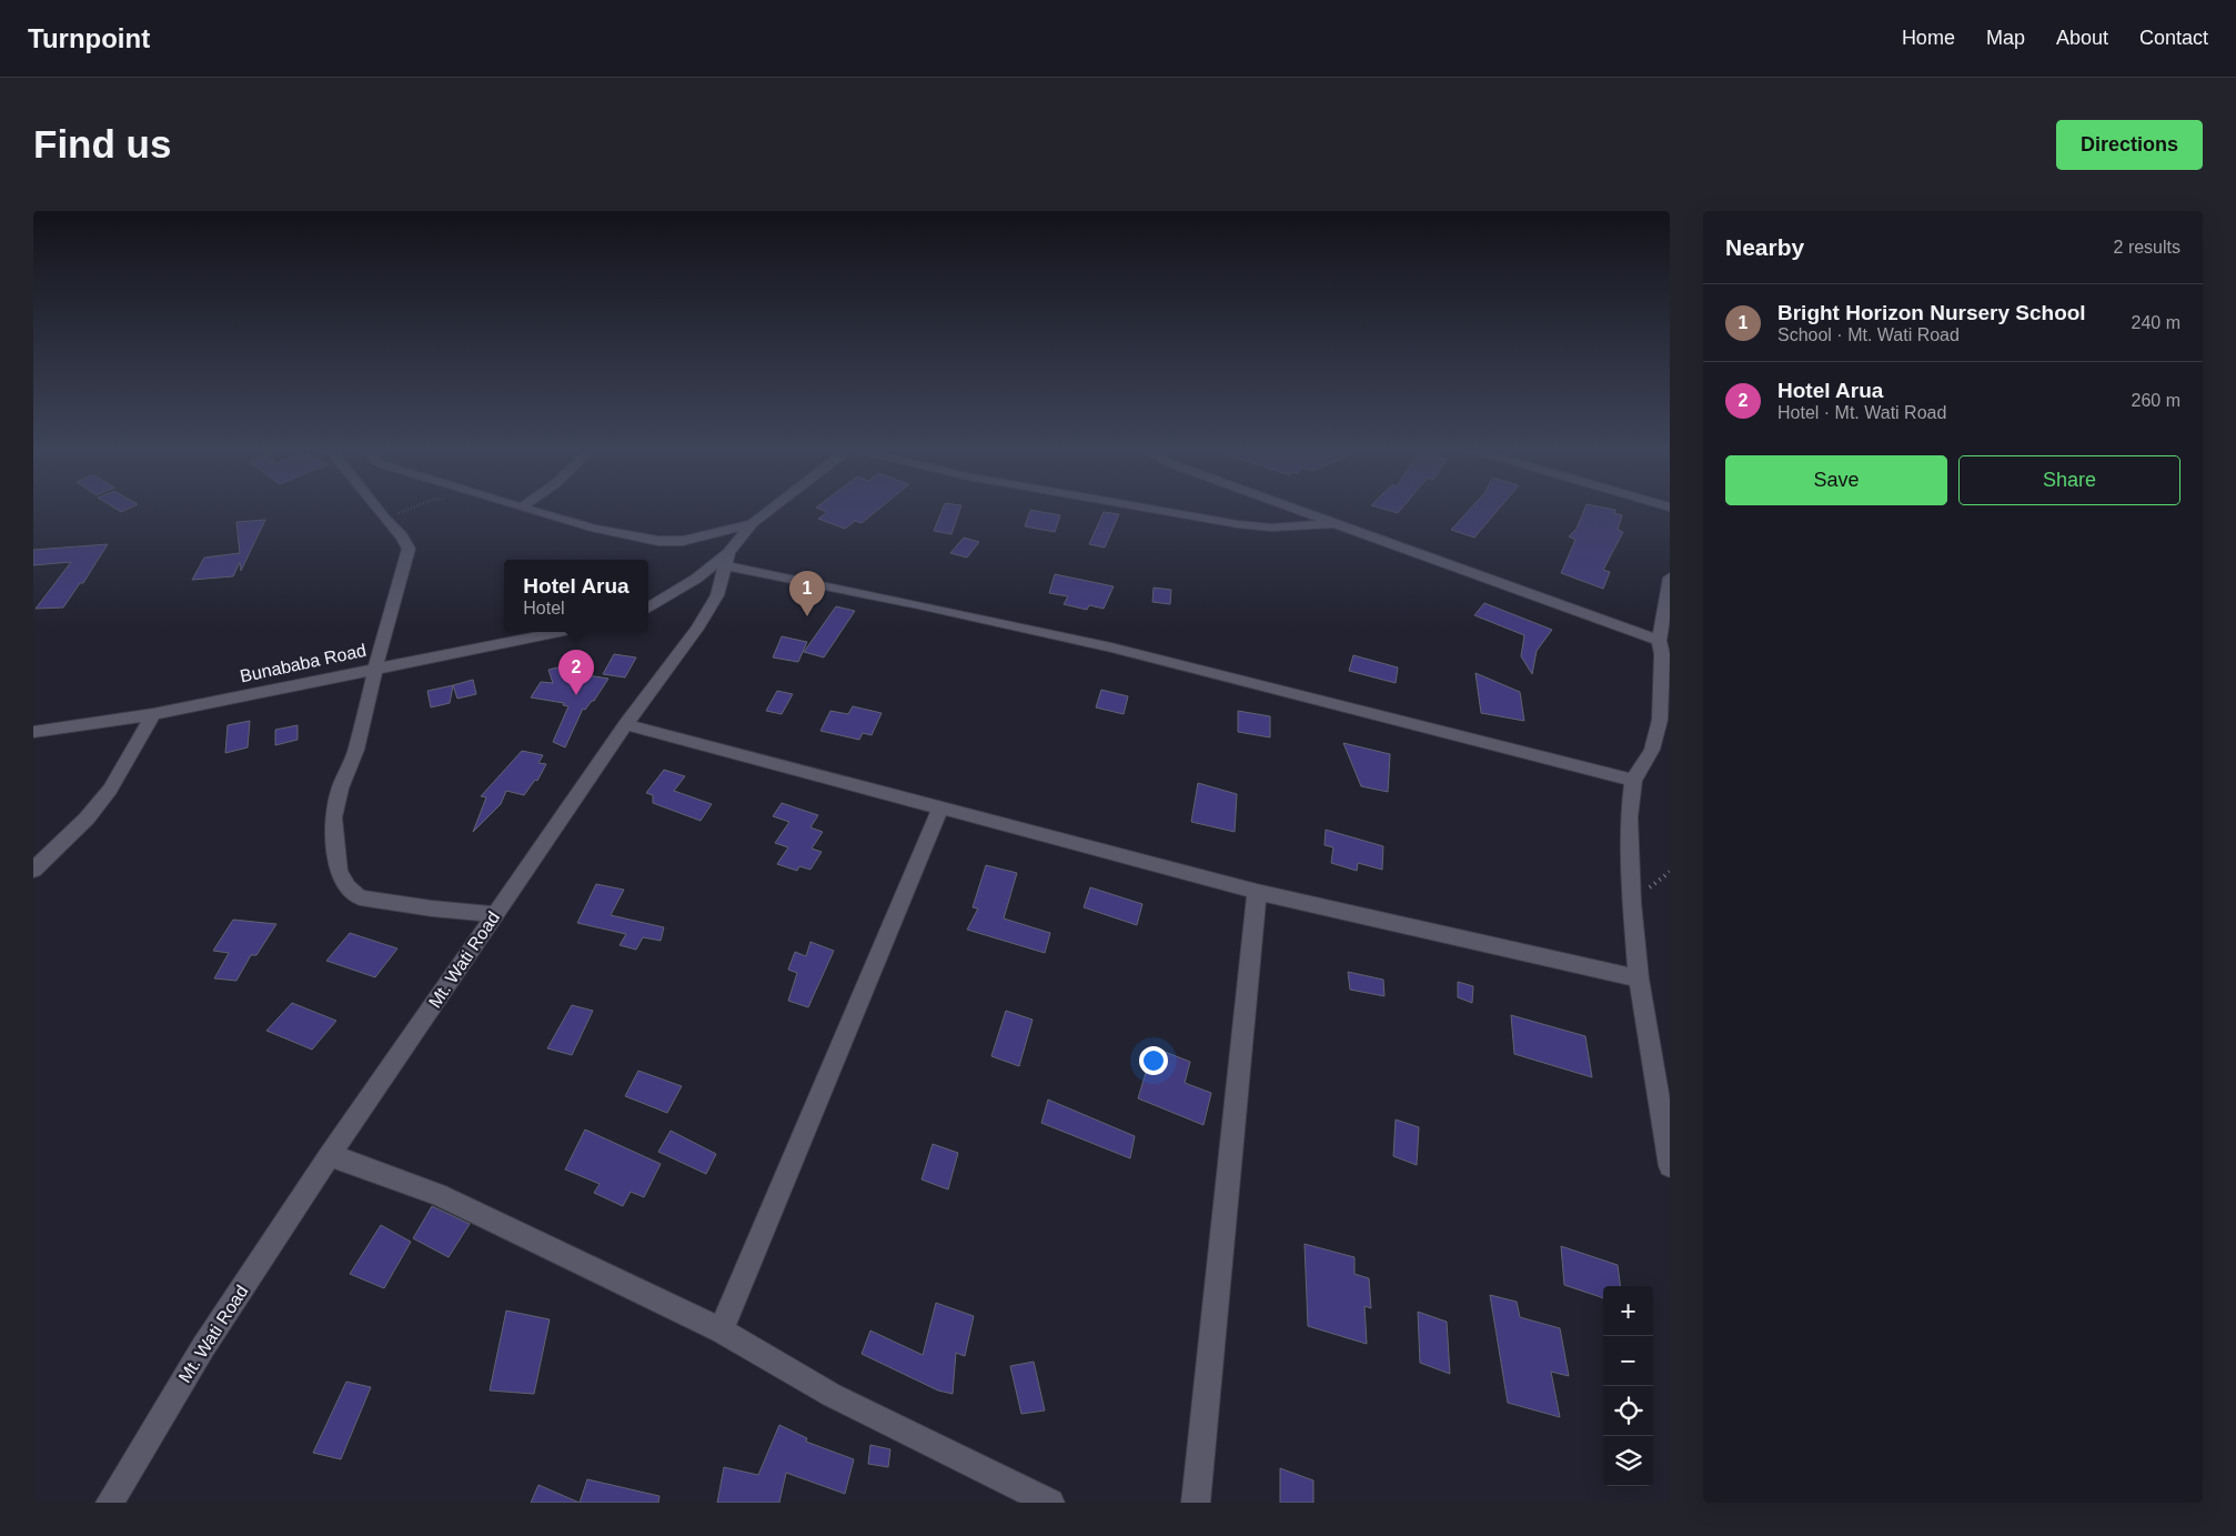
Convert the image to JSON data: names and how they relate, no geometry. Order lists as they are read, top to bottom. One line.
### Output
{"streets":{"street":["Bunababa Road","Mt. Wati Road"]},"page":{"header":"Turnpoint","nav":["Home","Map","About","Contact"],"buttons":["Directions",["Save","Share"]],"title":"Find us","heading":["Nearby","2 results"],"list":[{"mark":"1","name":"Bright Horizon Nursery School","note":"School · Mt. Wati Road","value":"240 m"},{"mark":"2","name":"Hotel Arua","note":"Hotel · Mt. Wati Road","value":"260 m"}],"popup":["Hotel Arua","Hotel"],"pins":["1","2"],"map_buttons":["+","−"]}}
